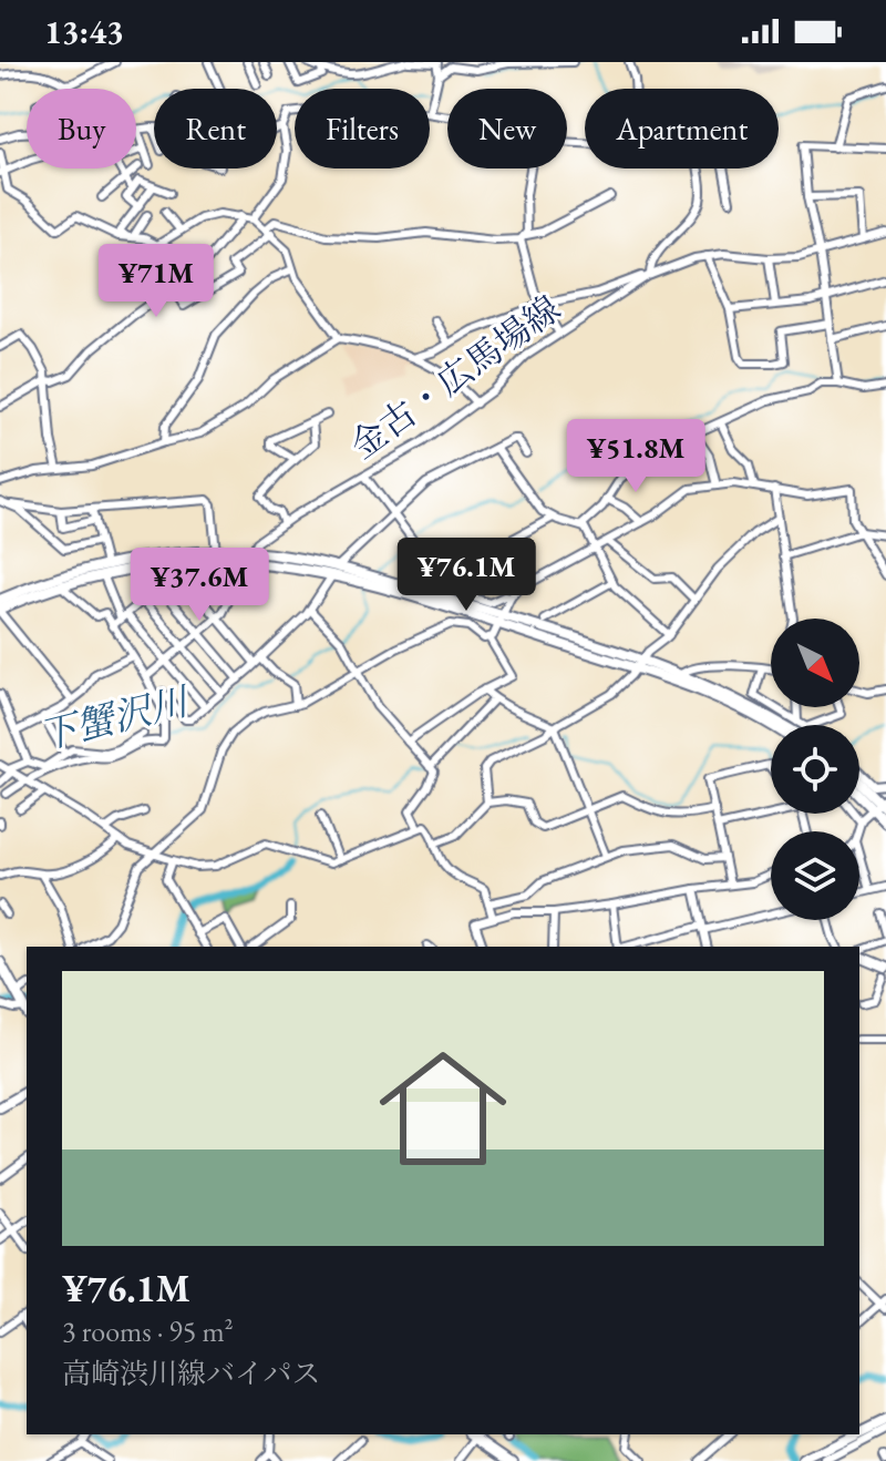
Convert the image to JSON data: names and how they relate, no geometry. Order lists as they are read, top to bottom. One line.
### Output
{"streets":{"street":["金古・広馬場線"]},"water":["下蟹沢川"],"north":"bottom right","page":{"status":"13:43","chip":["Buy","Rent","Filters","New","Apartment"],"price":["¥71M","¥51.8M","¥76.1M","¥37.6M"],"list":[{"name":"¥76.1M","note":"3 rooms · 95 m² · 高崎渋川線バイパス"}]}}
